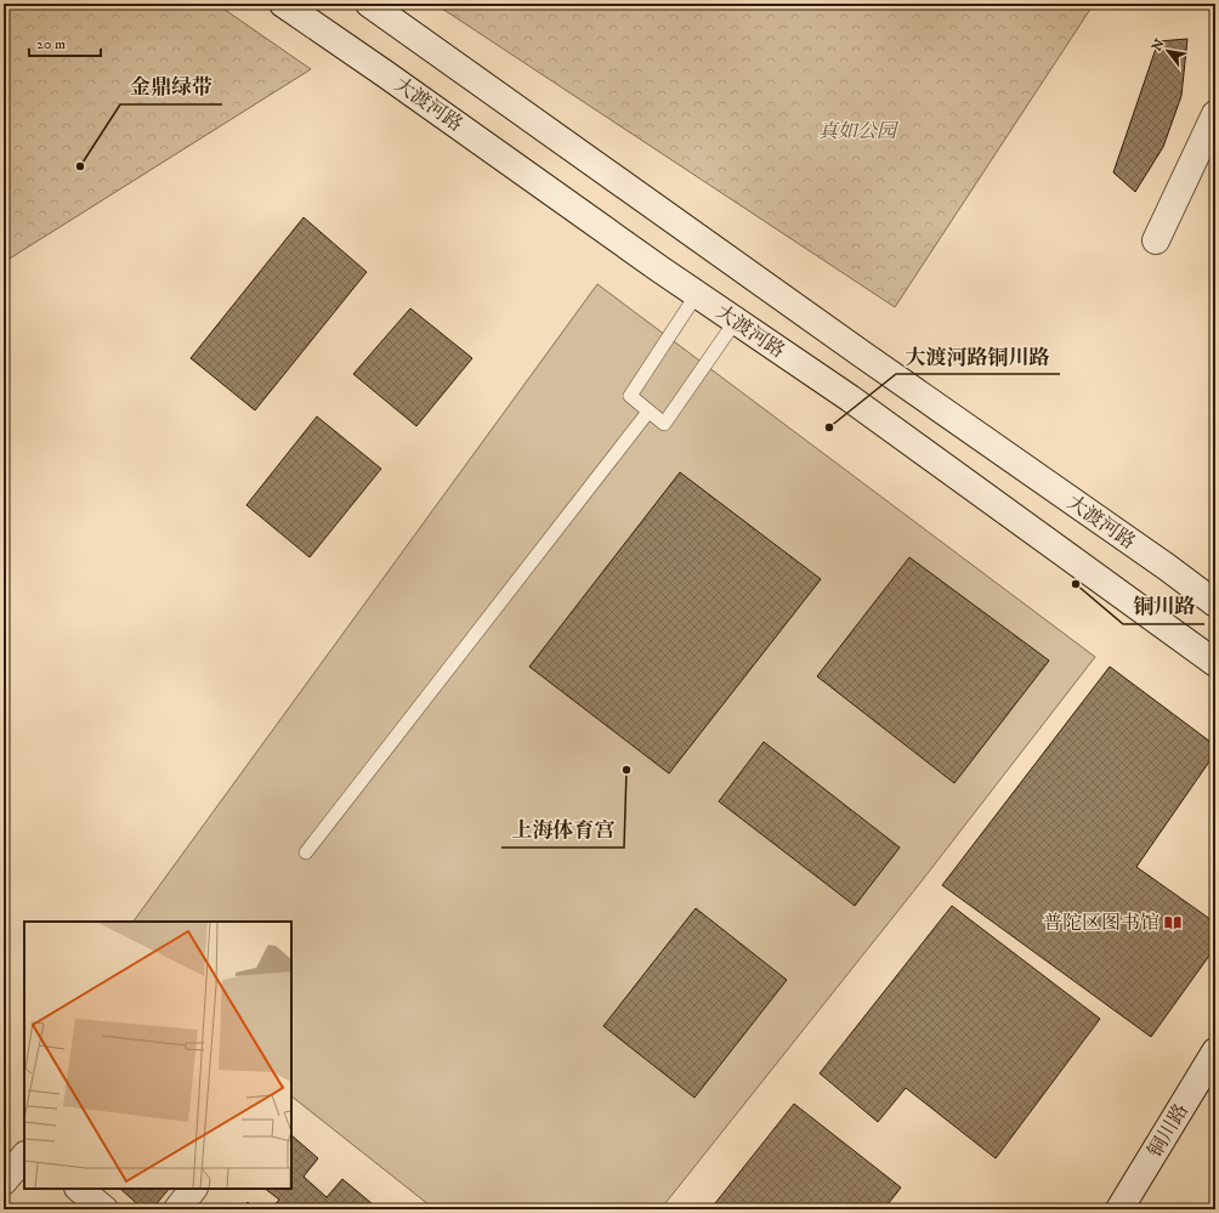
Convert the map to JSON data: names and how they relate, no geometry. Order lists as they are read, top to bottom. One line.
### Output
{"streets":{"main road":["大渡河路","铜川路"]},"parks":["真如公园"],"places":{"other":["金鼎绿带","大渡河路铜川路","铜川路","上海体育宫"],"library":["普陀区图书馆"]},"scale_bar":"20 m","north":"top left"}
